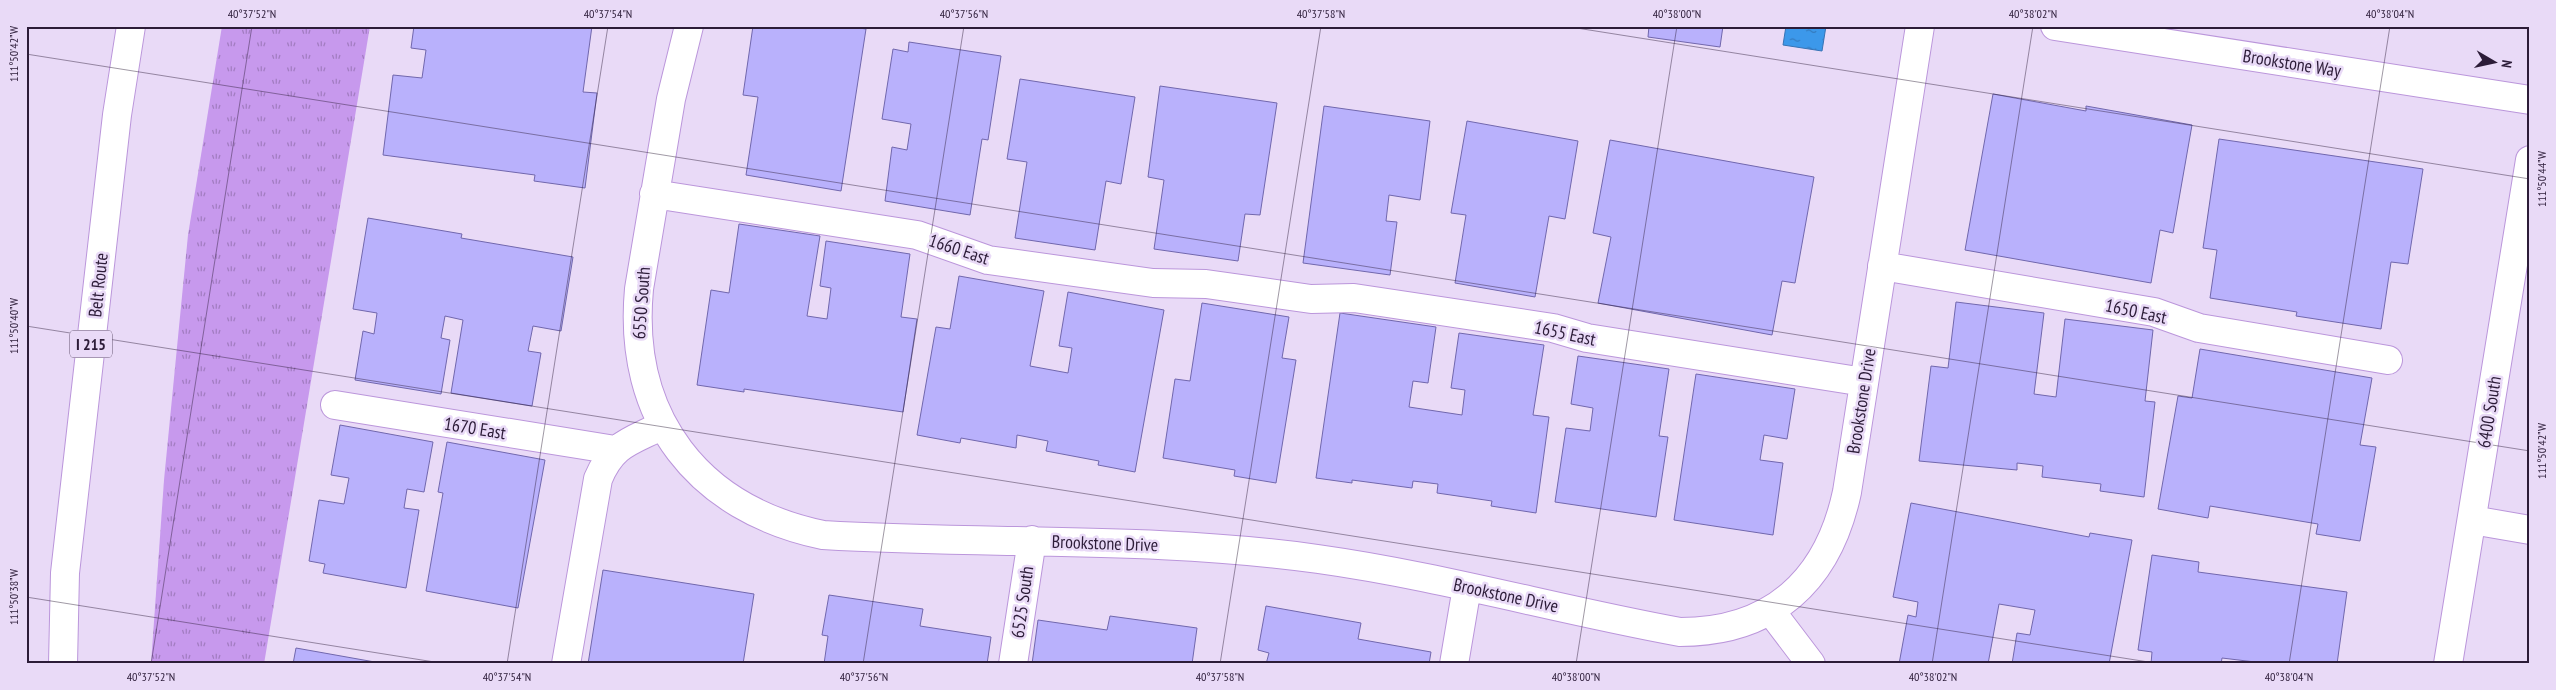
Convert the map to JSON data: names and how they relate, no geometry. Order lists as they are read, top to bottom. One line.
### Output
{"streets":{"main road":["Brookstone Way","1660 East","Belt Route","6550 South","1650 East","1655 East","I 215","Brookstone Drive","6400 South","1670 East","6525 South"]},"crossings":[["1660 East","6550 South"],["1660 East","1655 East"],["6550 South","Brookstone Drive"],["1650 East","Brookstone Drive"],["1655 East","Brookstone Drive"],["Brookstone Drive","6525 South"]],"north":"right","coordinates":["40°37'52\"N","40°37'54\"N","40°37'56\"N","40°37'58\"N","40°38'00\"N","40°38'02\"N","40°38'04\"N","111°50'42\"W","111°50'44\"W","111°50'40\"W","111°50'38\"W"]}
